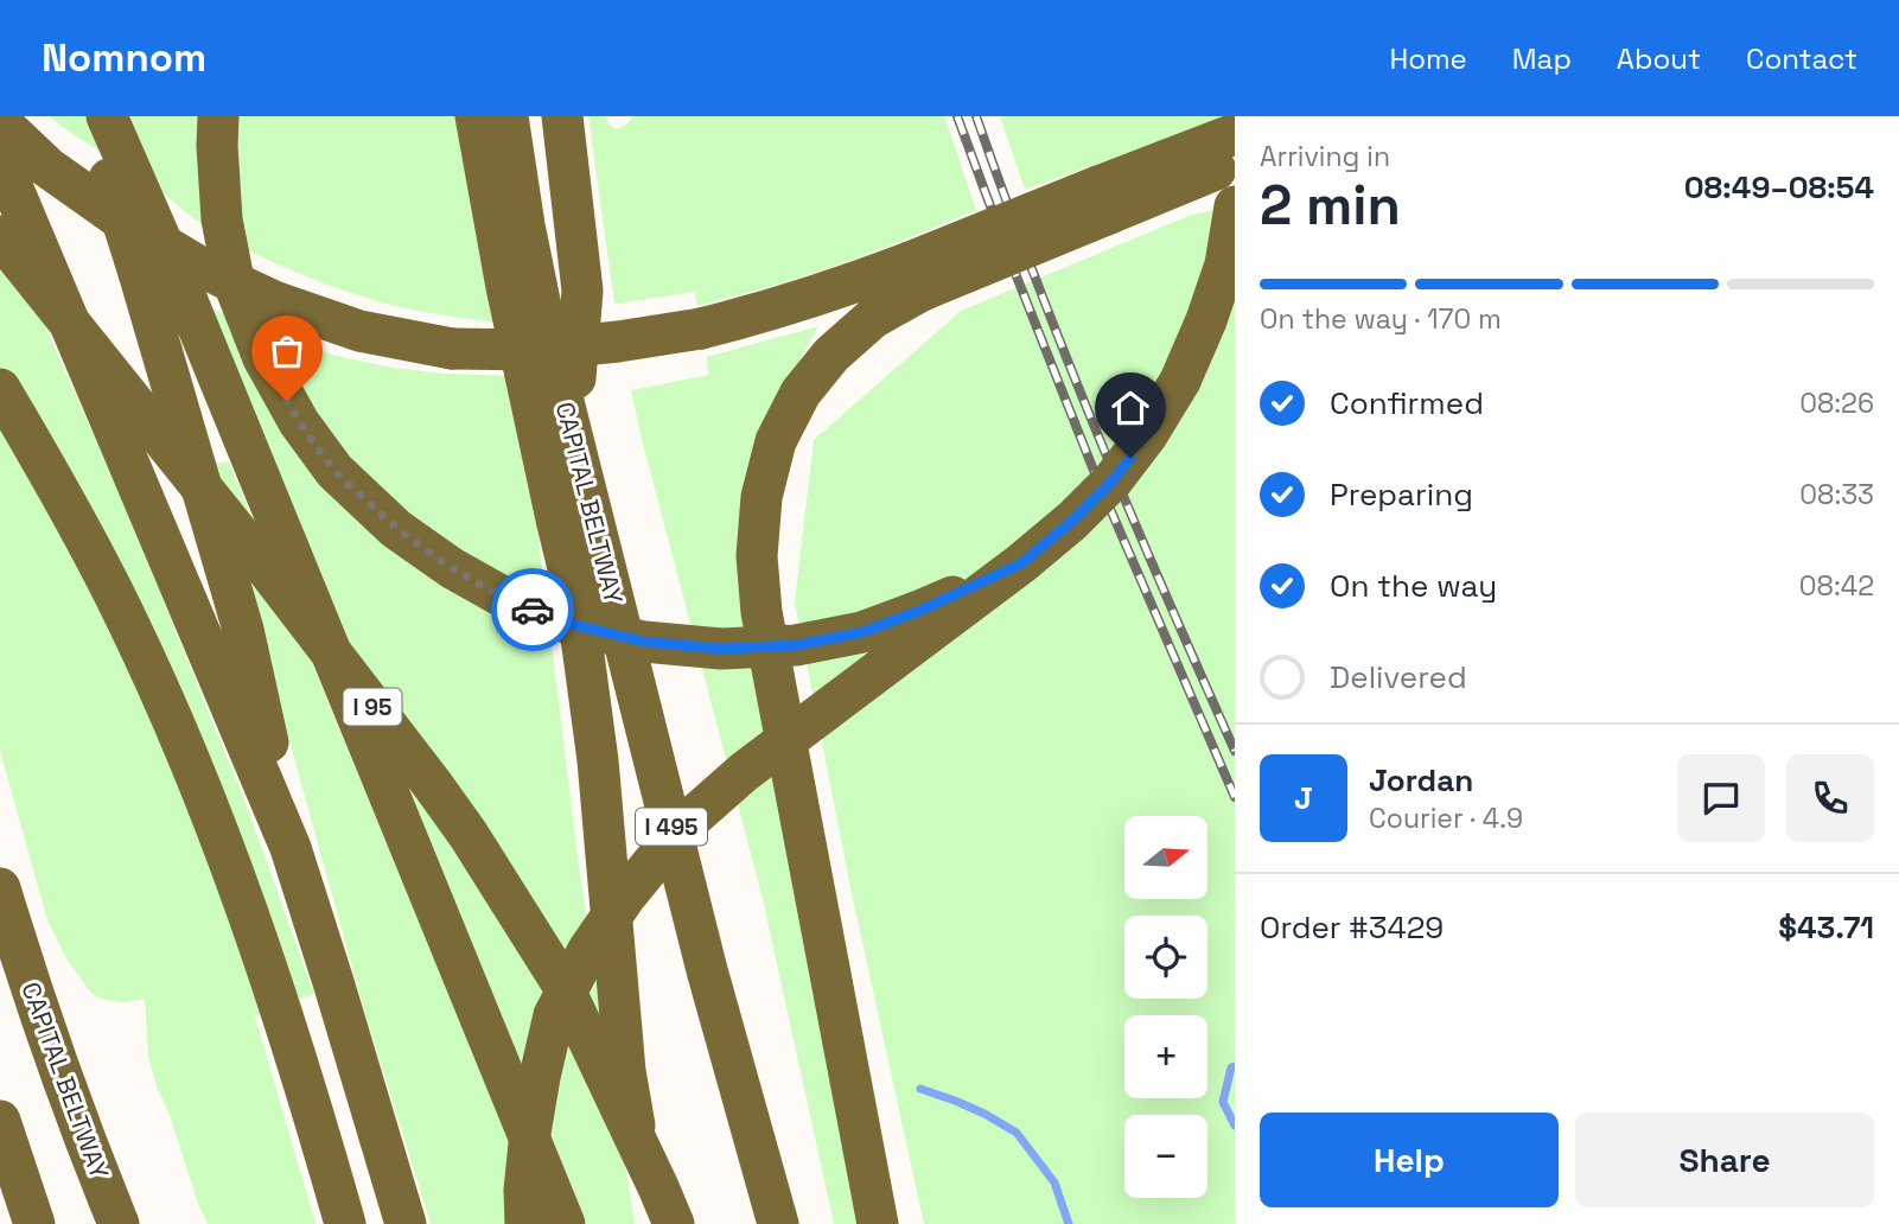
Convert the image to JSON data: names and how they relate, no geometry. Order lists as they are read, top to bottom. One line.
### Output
{"streets":{"highway":["CAPITAL BELTWAY","I 95","I 495"]},"north":"right","page":{"header":"Nomnom","nav":["Home","Map","About","Contact"],"heading":["2 min","Arriving in","08:49–08:54"],"panel":["Jordan","Courier · 4.9","Order #3429","$43.71"],"bar":"On the way · 170 m","list":[["Confirmed","08:26"],["Preparing","08:33"],["On the way","08:42"],"Delivered"],"round":"J","map_buttons":["+","−"],"buttons":["Help","Share"]}}
